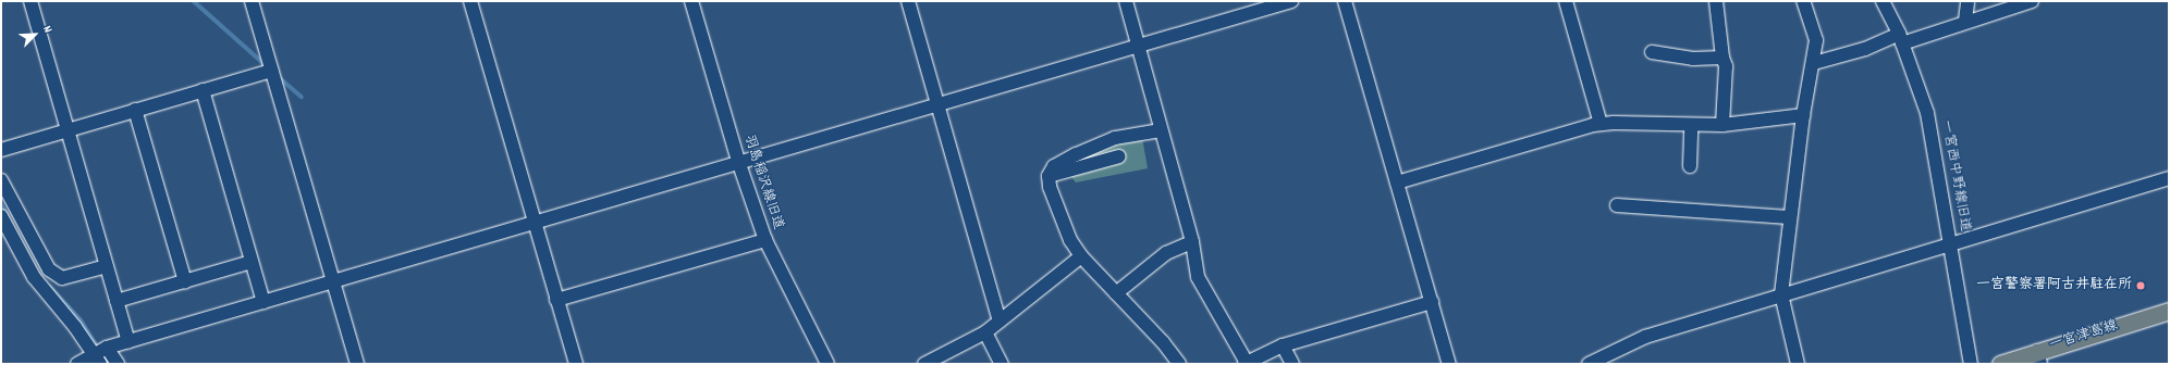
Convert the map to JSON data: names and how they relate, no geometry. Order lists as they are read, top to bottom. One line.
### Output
{"streets":{"main road":["一宮津島線"],"street":["一宮西中野線旧道","羽島稲沢線旧道"]},"places":["一宮警察署阿古井駐在所"],"north":"top right"}
